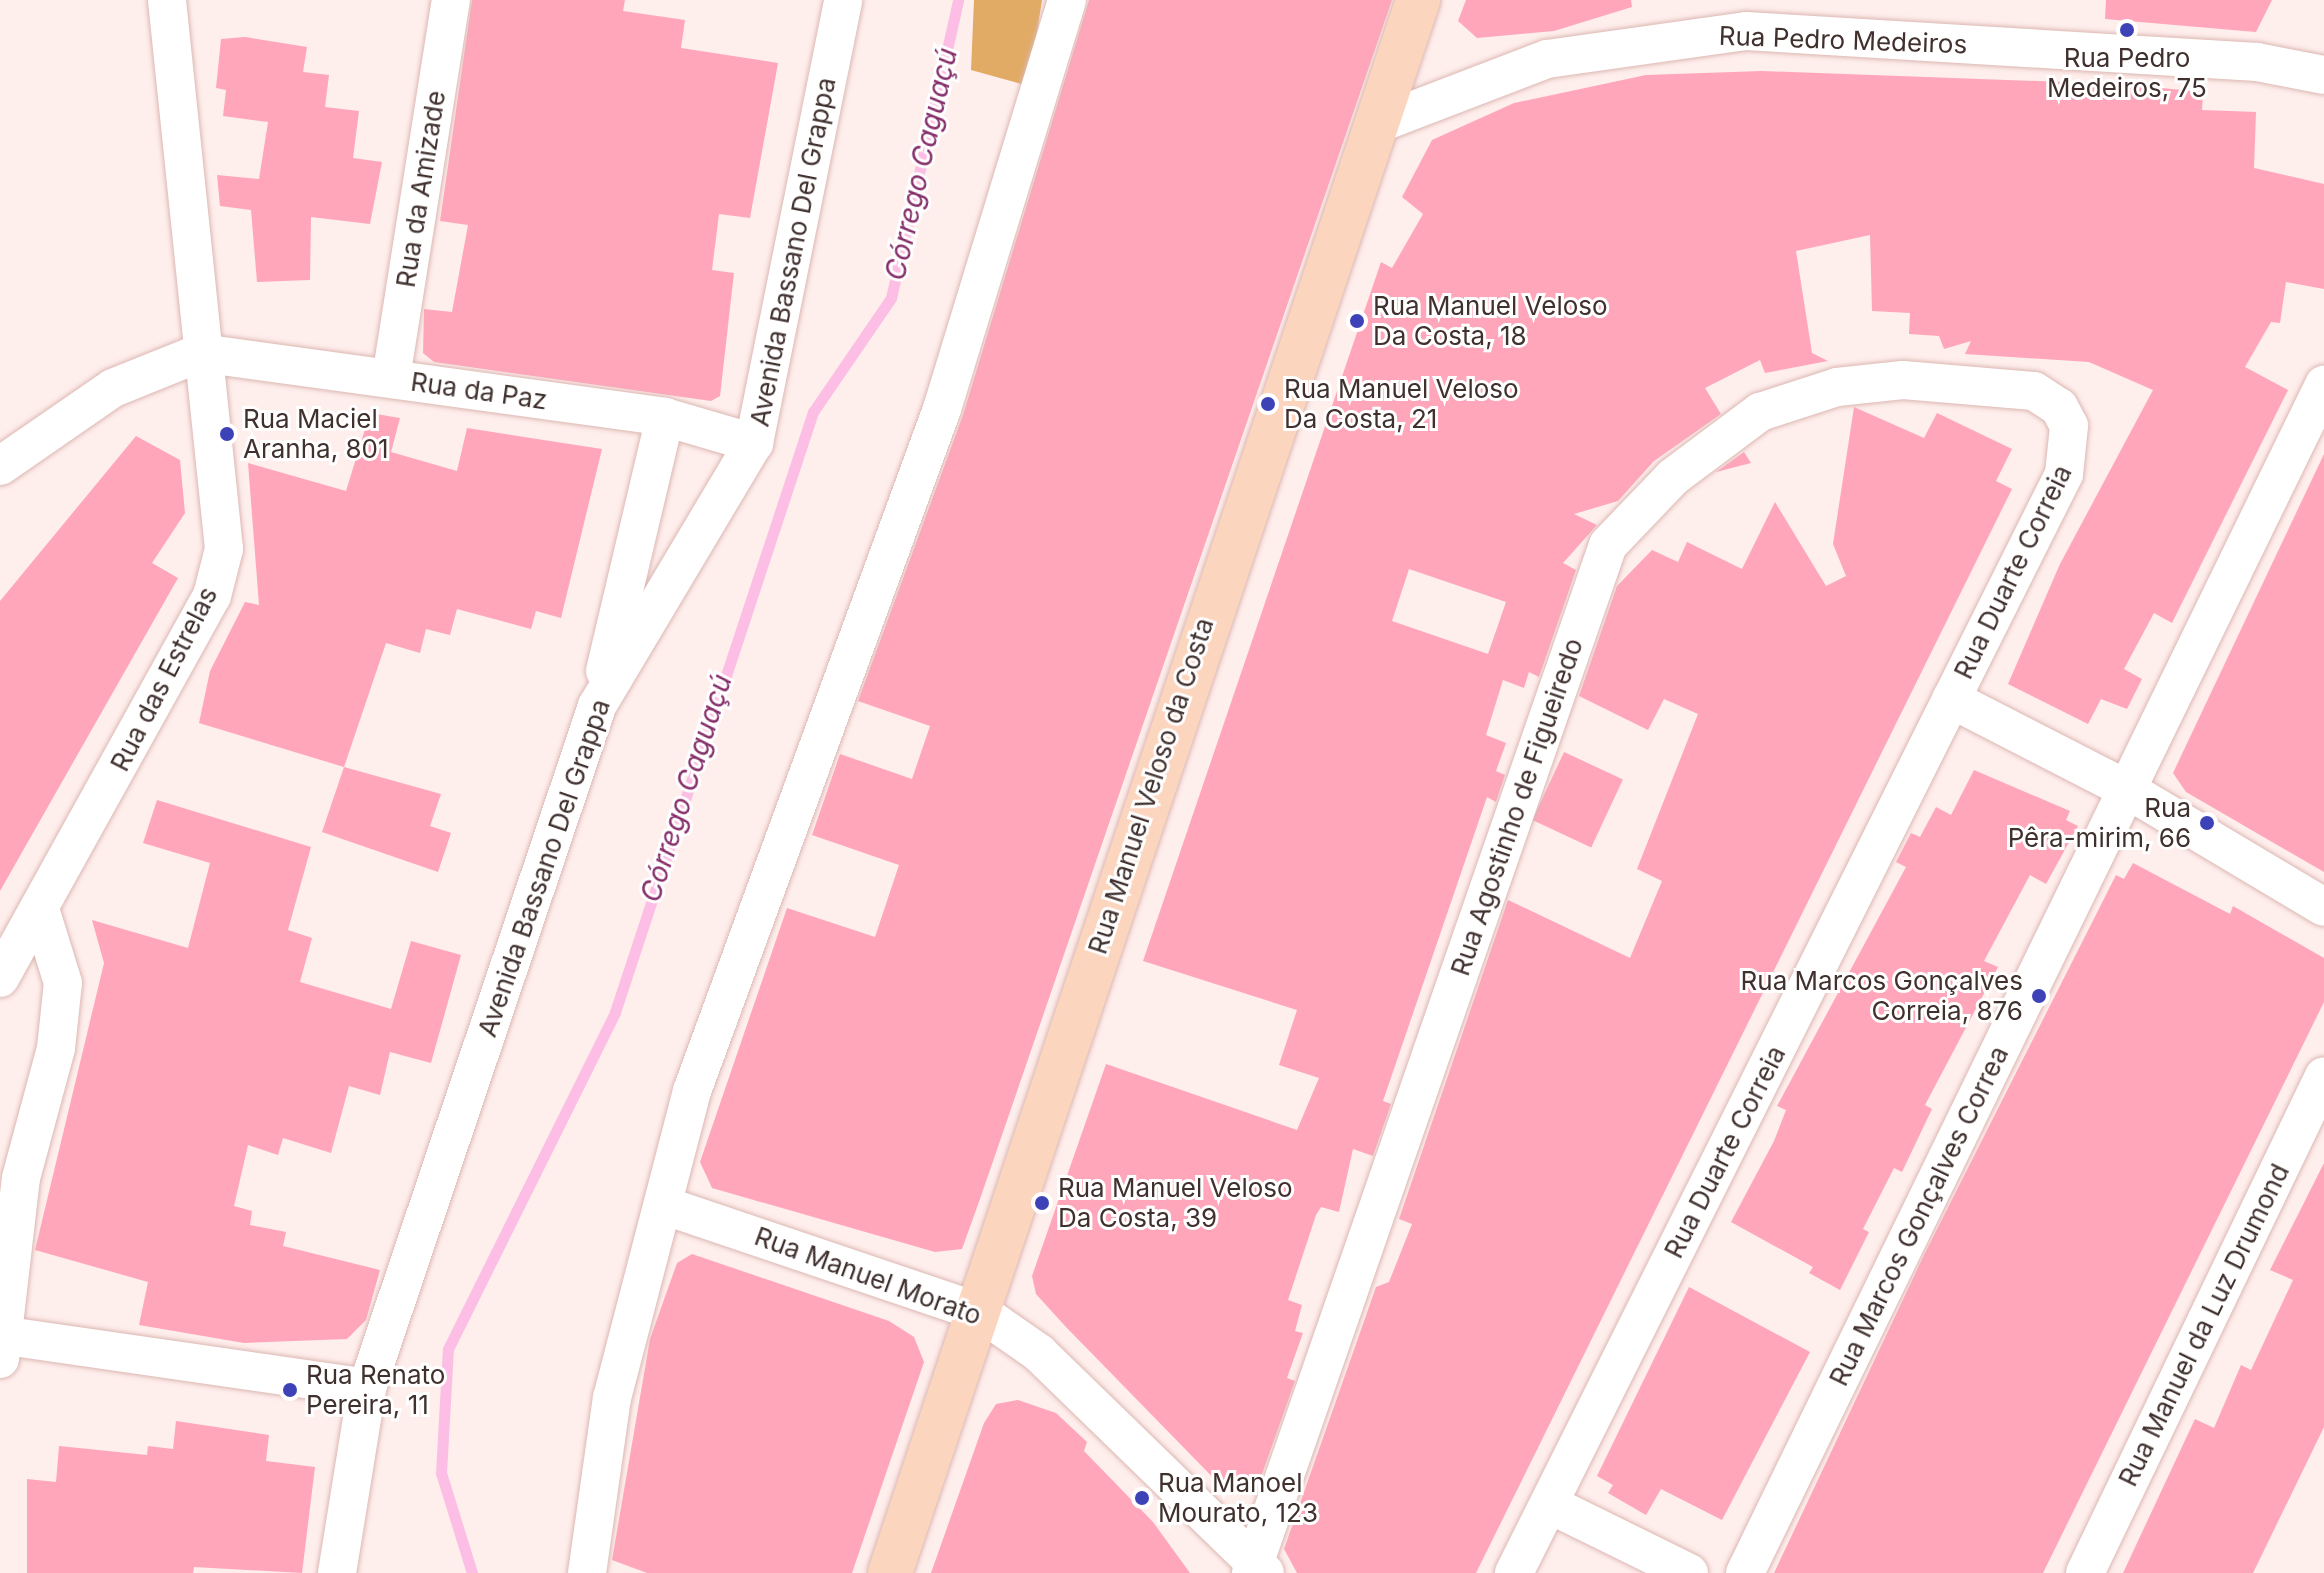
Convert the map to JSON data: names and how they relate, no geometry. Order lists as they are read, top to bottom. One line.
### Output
{"streets":{"main road":["Rua Manuel Veloso da Costa"],"street":["Rua Pedro Medeiros","Rua da Amizade","Avenida Bassano Del Grappa","Rua da Paz","Rua Duarte Correia","Rua das Estrelas","Rua Agostinho de Figueiredo","Rua Marcos Gonçalves Correa","Rua Manuel Morato","Rua Manuel da Luz Drumond"]},"crossings":[["Rua Pedro Medeiros","Rua Manuel Veloso da Costa"],["Rua da Amizade","Rua da Paz"],["Avenida Bassano Del Grappa","Rua da Paz"],["Rua da Paz","Rua das Estrelas"],["Rua Duarte Correia","Rua Agostinho de Figueiredo"],["Rua Manuel Veloso da Costa","Rua Manuel Morato"],["Rua Agostinho de Figueiredo","Rua Manuel Morato"]],"water":["Córrego Caguaçú"],"places":["Rua Pedro Medeiros, 75","Rua Manuel Veloso Da Costa, 18","Rua Manuel Veloso Da Costa, 21","Rua Maciel Aranha, 801","Rua Pêra-mirim, 66","Rua Marcos Gonçalves Correia, 876","Rua Manuel Veloso Da Costa, 39","Rua Renato Pereira, 11","Rua Manoel Mourato, 123"]}
